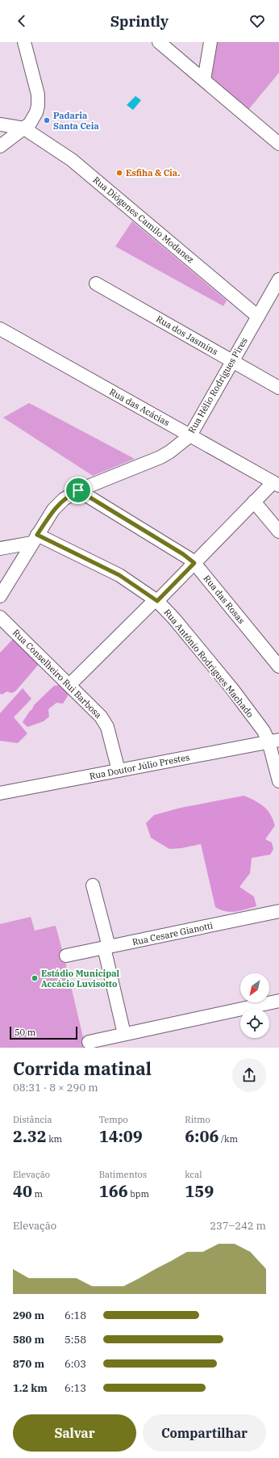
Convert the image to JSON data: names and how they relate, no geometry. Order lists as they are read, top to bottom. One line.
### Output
{"streets":{"street":["Rua Diógenes Camilo Modanez","Rua dos Jasmins","Rua Hélio Rodrigues Pires","Rua das Acácias","Rua das Rosas","Rua Antônio Rodrigues Machado","Rua Conselheiro Rui Barbosa","Rua Doutor Júlio Prestes","Rua Cesare Gianotti"]},"crossings":[["Rua Diógenes Camilo Modanez","Rua Hélio Rodrigues Pires"],["Rua dos Jasmins","Rua Hélio Rodrigues Pires"],["Rua Hélio Rodrigues Pires","Rua das Acácias"],["Rua Hélio Rodrigues Pires","Rua das Rosas"],["Rua Hélio Rodrigues Pires","Rua Antônio Rodrigues Machado"],["Rua Antônio Rodrigues Machado","Rua Doutor Júlio Prestes"],["Rua Conselheiro Rui Barbosa","Rua Doutor Júlio Prestes"]],"places":["Padaria Santa Ceia","Esfiha & Cia.","Estádio Municipal Accácio Luvisotto"],"scale_bar":"50 m","north":"bottom left","page":{"header":"Sprintly","scale":"50 m","heading":["Corrida matinal","08:31 · 8 × 290 m"],"stats":[["Distância","2.32 km"],["Tempo","14:09"],["Ritmo","6:06 /km"],["Elevação","40 m"],["Batimentos","166 bpm"],["kcal","159"]],"chart":["Elevação","237–242 m"],"list":[{"name":"290 m","note":"6:18"},{"name":"580 m","note":"5:58"},{"name":"870 m","note":"6:03"},{"name":"1.2 km","note":"6:13"}],"buttons":["Salvar","Compartilhar"]}}
